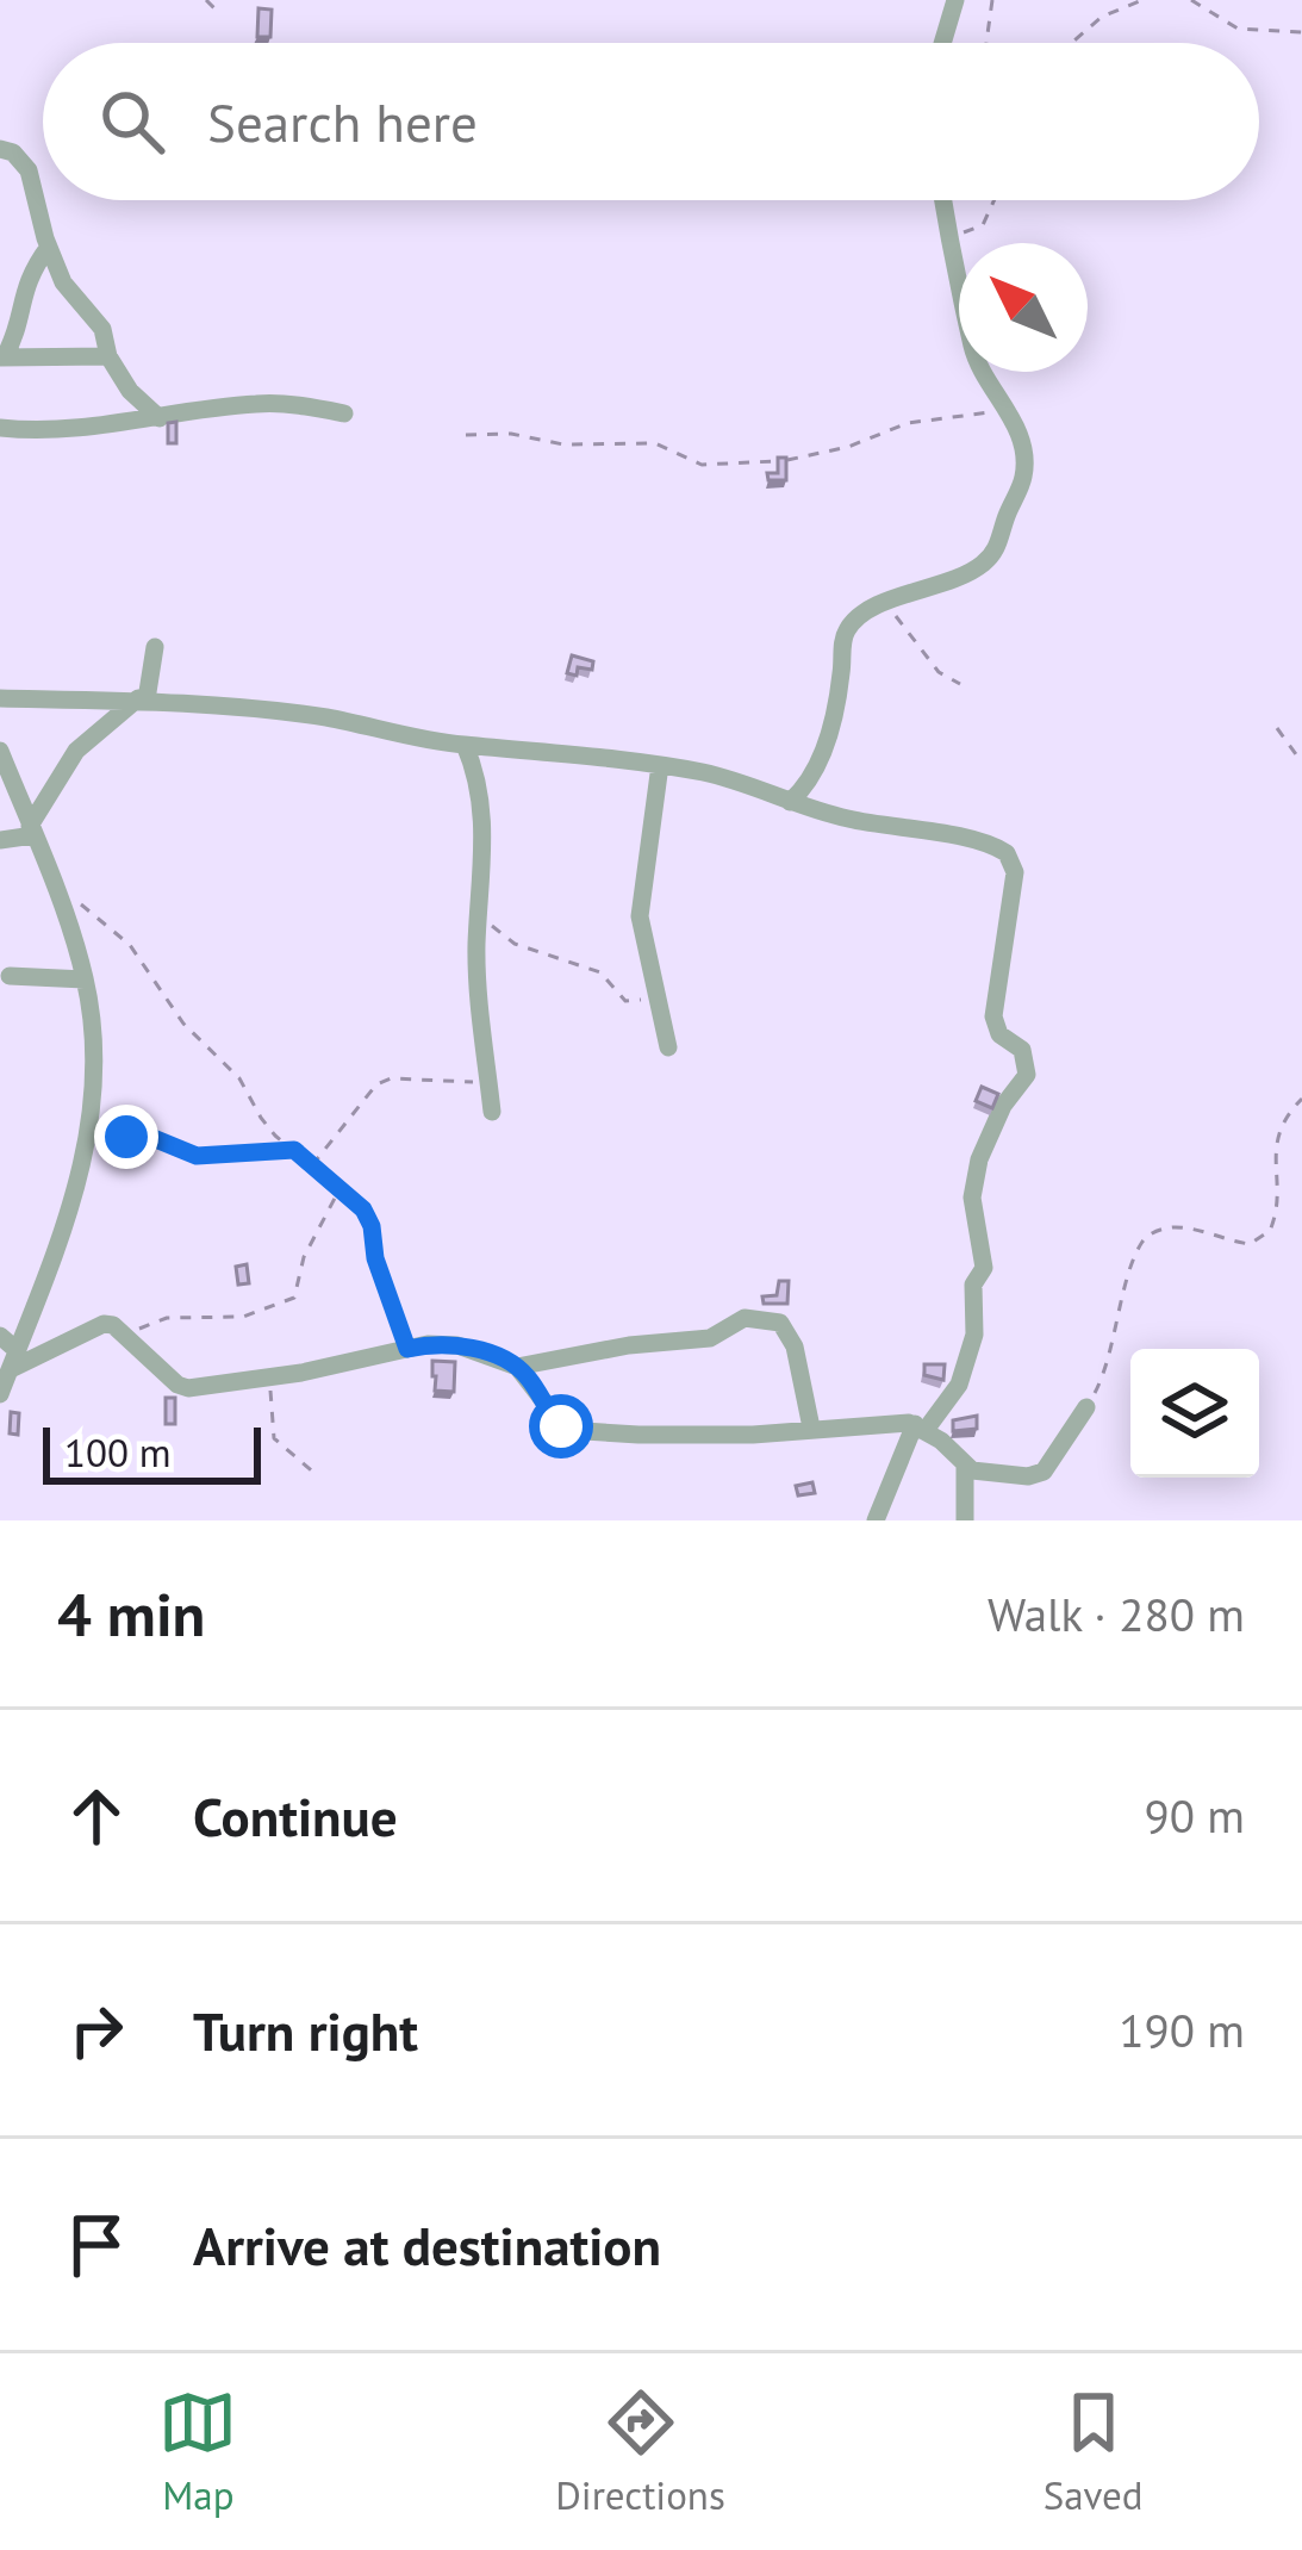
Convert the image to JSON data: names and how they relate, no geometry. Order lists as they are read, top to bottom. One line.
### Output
{"scale_bar":"100 m","north":"top left","page":{"search":"Search here","scale":"100 m","heading":["4 min","Walk · 280 m"],"list":[["Continue","90 m"],["Turn right","190 m"],"Arrive at destination"],"nav":["Map","Directions","Saved"]}}
